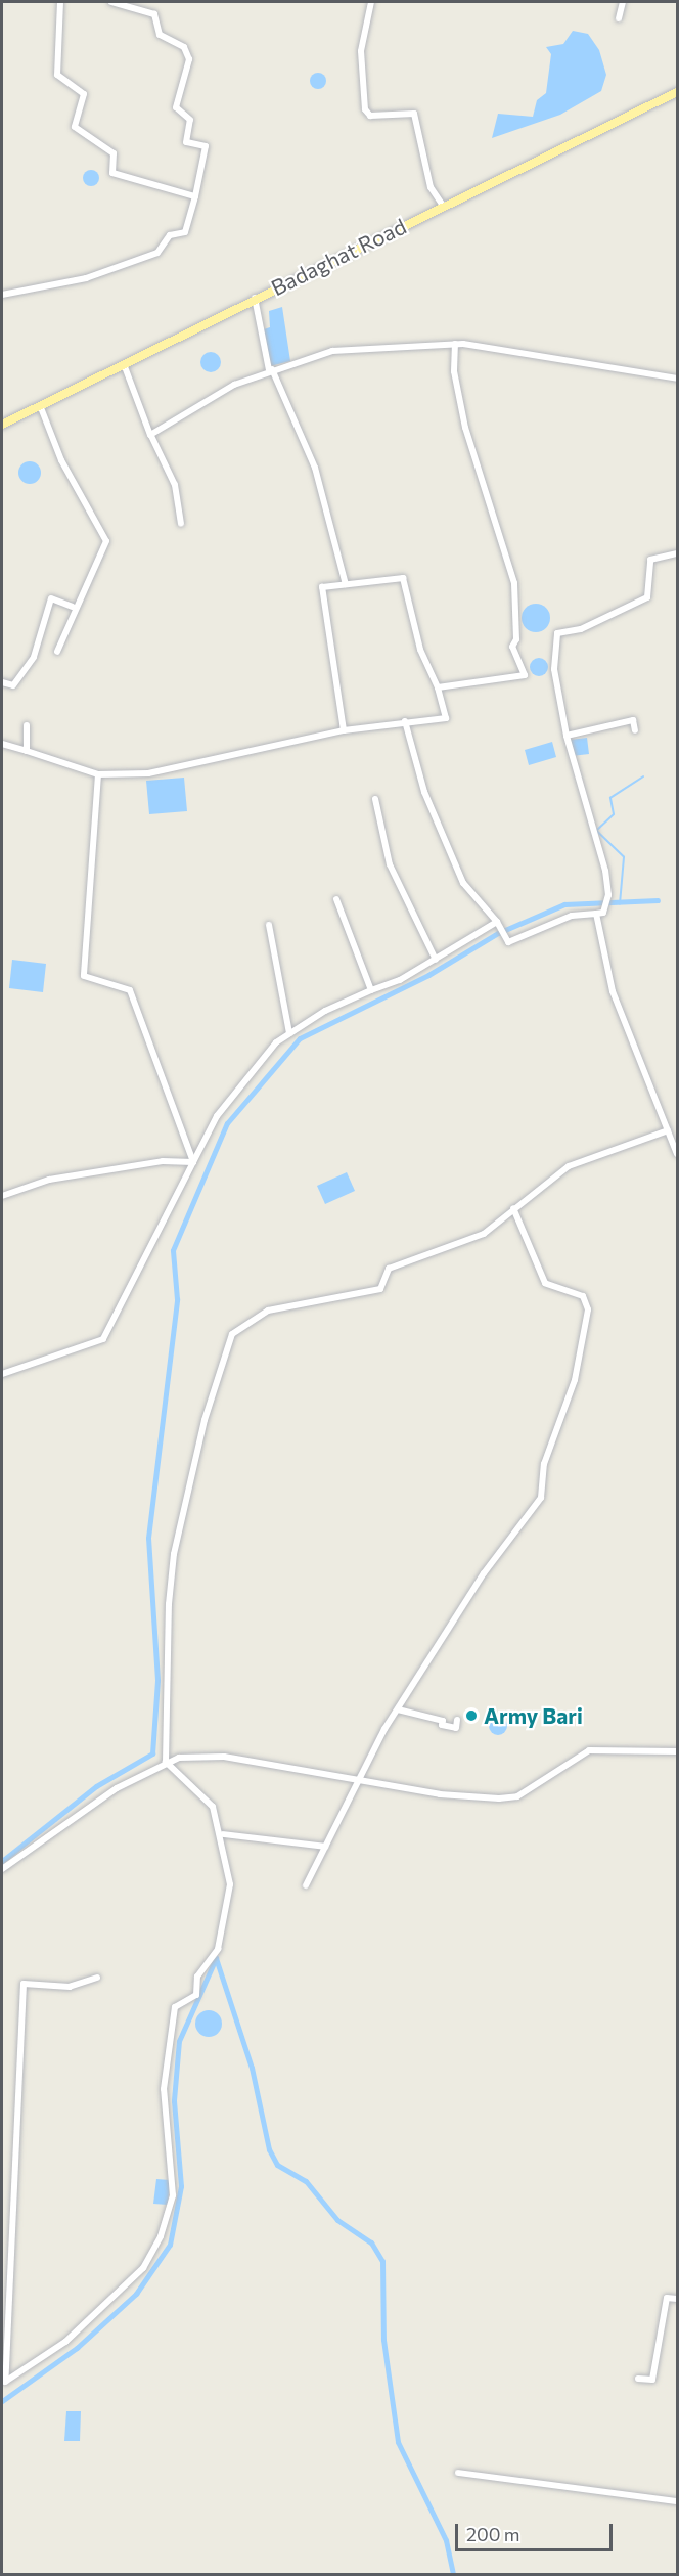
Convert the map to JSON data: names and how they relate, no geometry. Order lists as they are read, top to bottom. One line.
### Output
{"streets":{"main road":["Badaghat Road"]},"places":["Army Bari"],"scale_bar":"200 m"}
